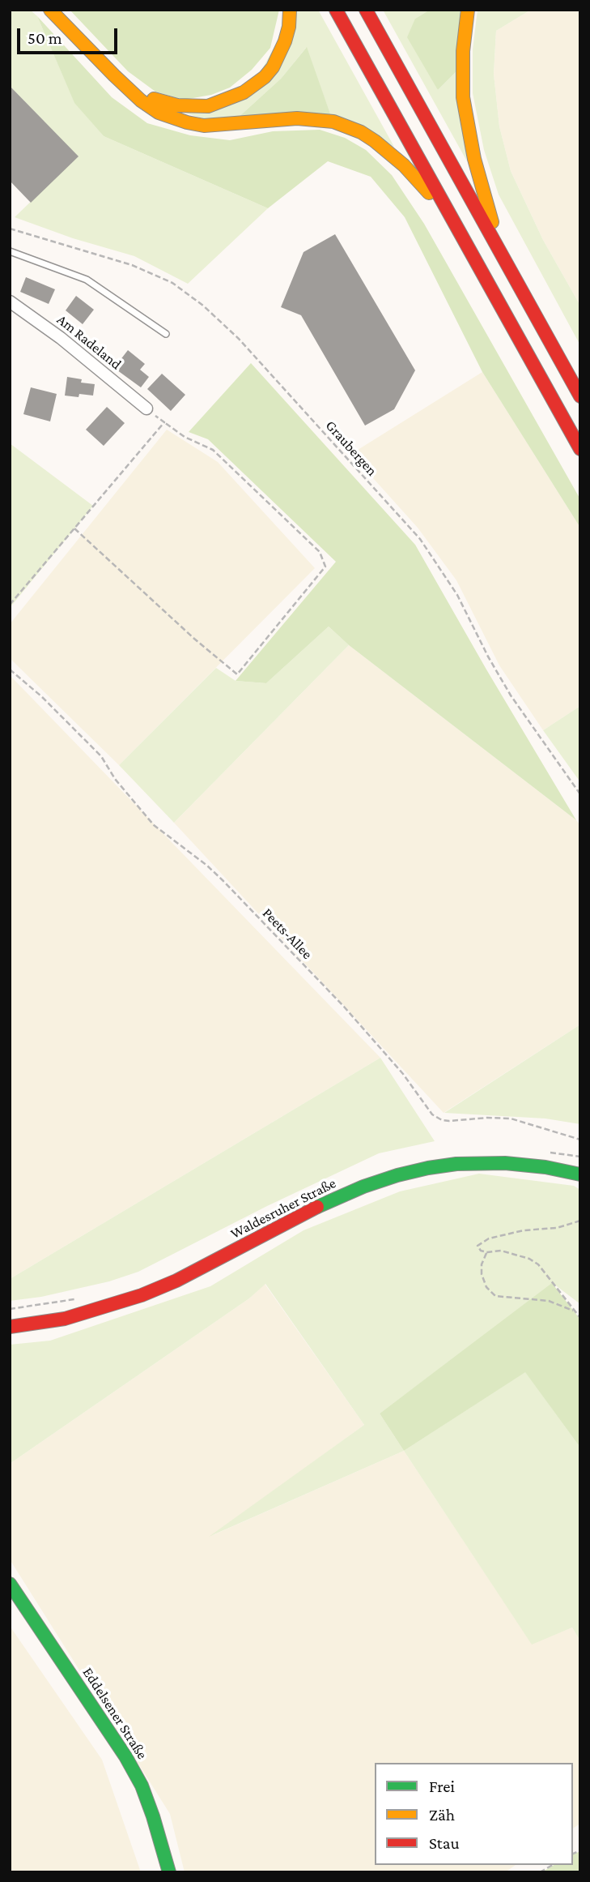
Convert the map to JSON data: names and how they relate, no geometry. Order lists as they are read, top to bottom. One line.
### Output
{"streets":{"main road":["Waldesruher Straße","Eddelsener Straße"],"street":["Am Radeland"],"path":["Graubergen","Peets-Allee"]},"legend":["Frei","Zäh","Stau"],"scale_bar":"50 m"}
